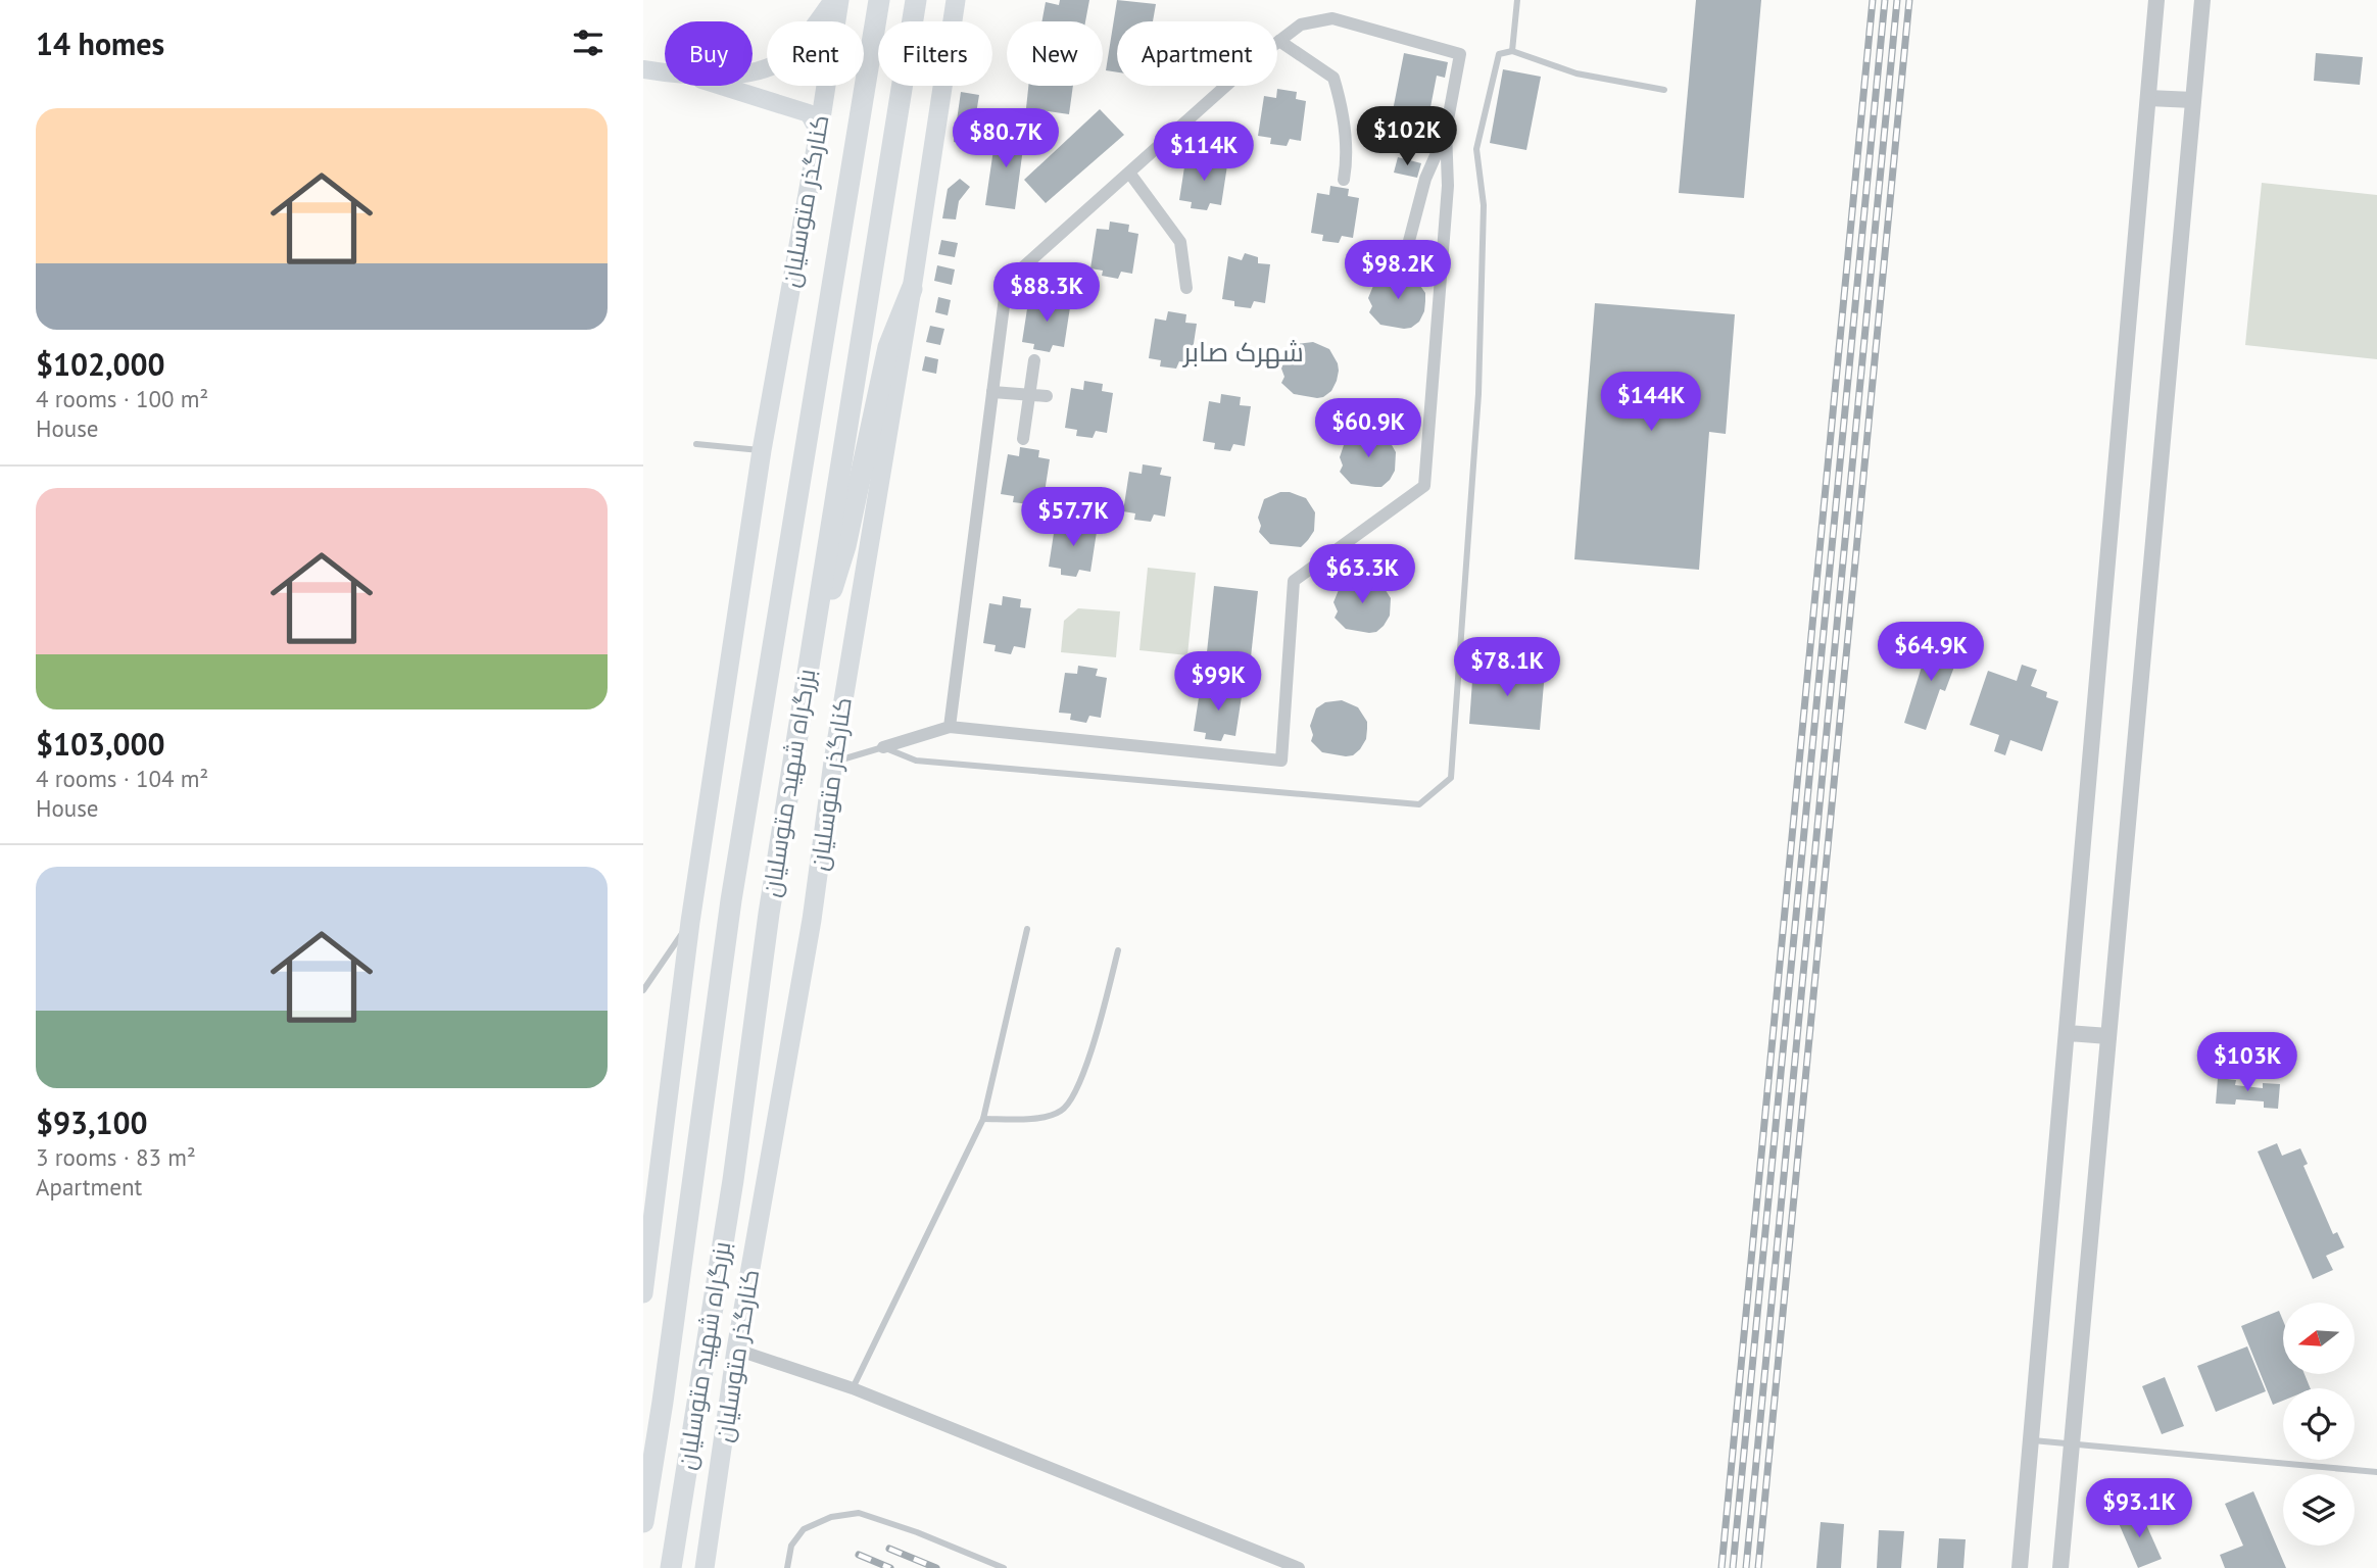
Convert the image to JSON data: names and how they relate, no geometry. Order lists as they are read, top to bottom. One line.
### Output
{"streets":{"highway":["بزرگراه شهید متوسلیان"],"main road":["کنارگذر متوسلیان"]},"districts":["شهرک صابر"],"north":"left","page":{"heading":"14 homes","chip":["Buy","Rent","Filters","New","Apartment"],"list":[{"name":"$102,000","note":"4 rooms · 100 m² · House"},{"name":"$103,000","note":"4 rooms · 104 m² · House"},{"name":"$93,100","note":"3 rooms · 83 m² · Apartment"}],"price":["$102K","$80.7K","$114K","$98.2K","$88.3K","$144K","$60.9K","$57.7K","$63.3K","$64.9K","$78.1K","$99K","$103K","$93.1K"]}}
